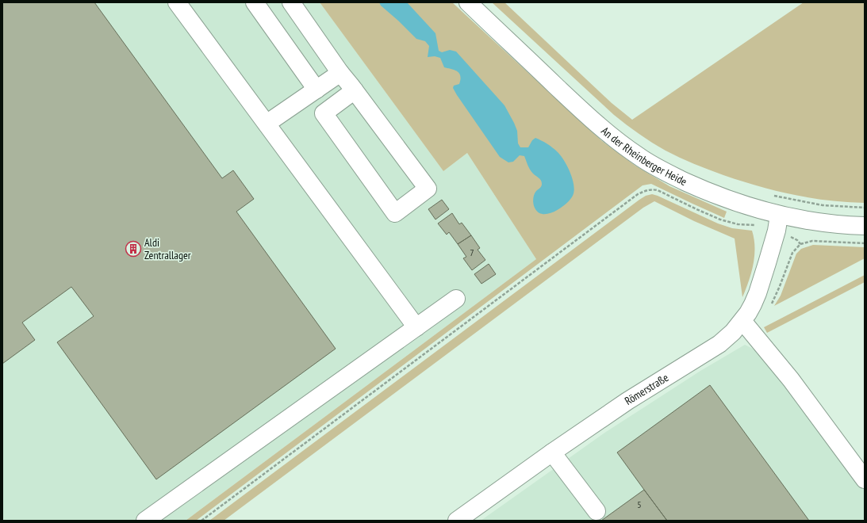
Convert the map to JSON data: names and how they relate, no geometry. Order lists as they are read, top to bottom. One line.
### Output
{"streets":{"street":["An der Rheinberger Heide","Römerstraße"]},"crossings":[["An der Rheinberger Heide","Römerstraße"]],"places":{"building":["Aldi Zentrallager"]},"house_numbers":["7","5"]}
